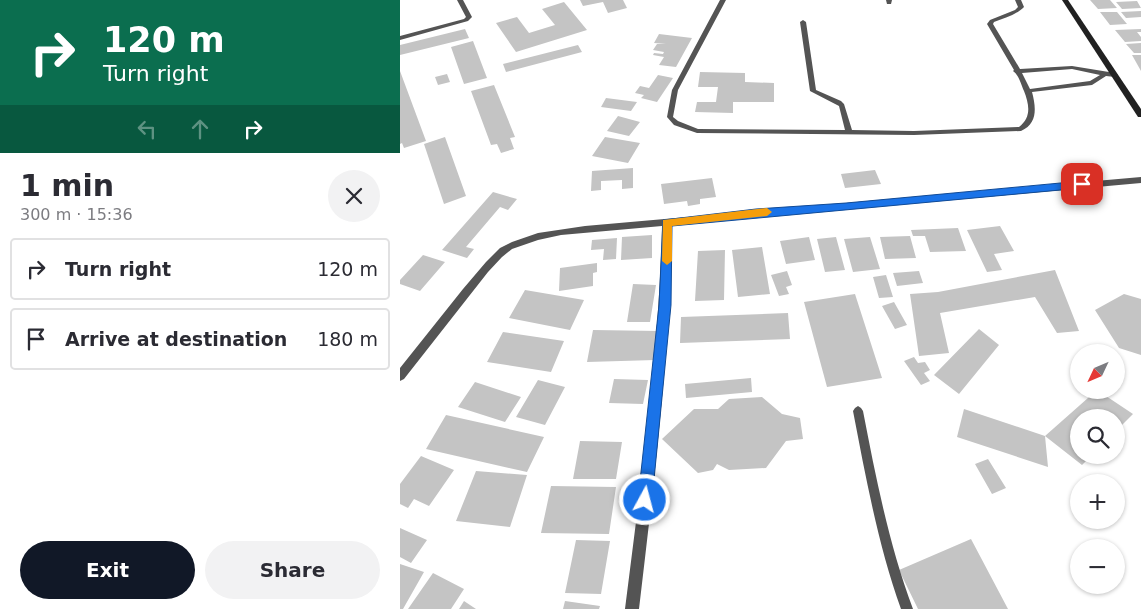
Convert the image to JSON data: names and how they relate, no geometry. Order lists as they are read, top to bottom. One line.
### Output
{"north":"bottom left","page":{"turn":["120 m","Turn right"],"heading":["1 min","300 m · 15:36"],"list":[{"name":"Turn right","value":"120 m"},{"name":"Arrive at destination","value":"180 m"}],"map_buttons":["+","−"],"buttons":["Exit","Share"]}}
